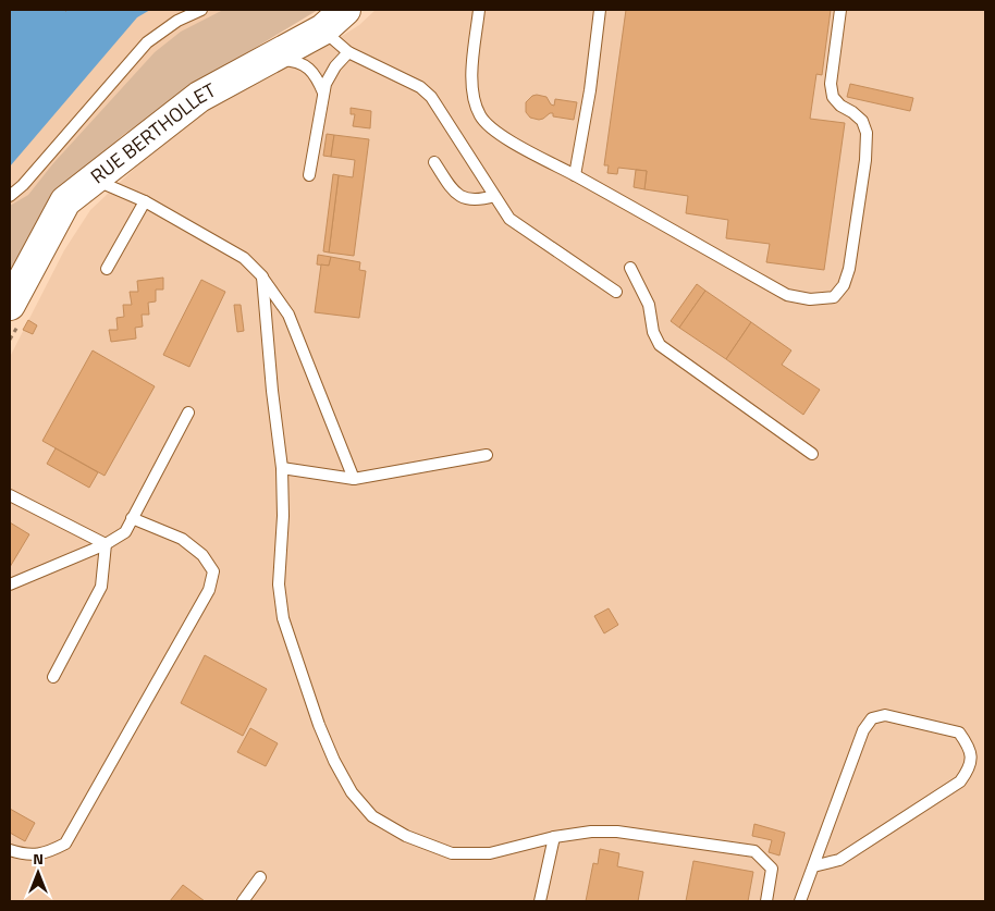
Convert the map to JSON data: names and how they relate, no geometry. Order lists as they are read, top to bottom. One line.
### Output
{"streets":{"main road":["RUE BERTHOLLET"]},"north":"top"}
